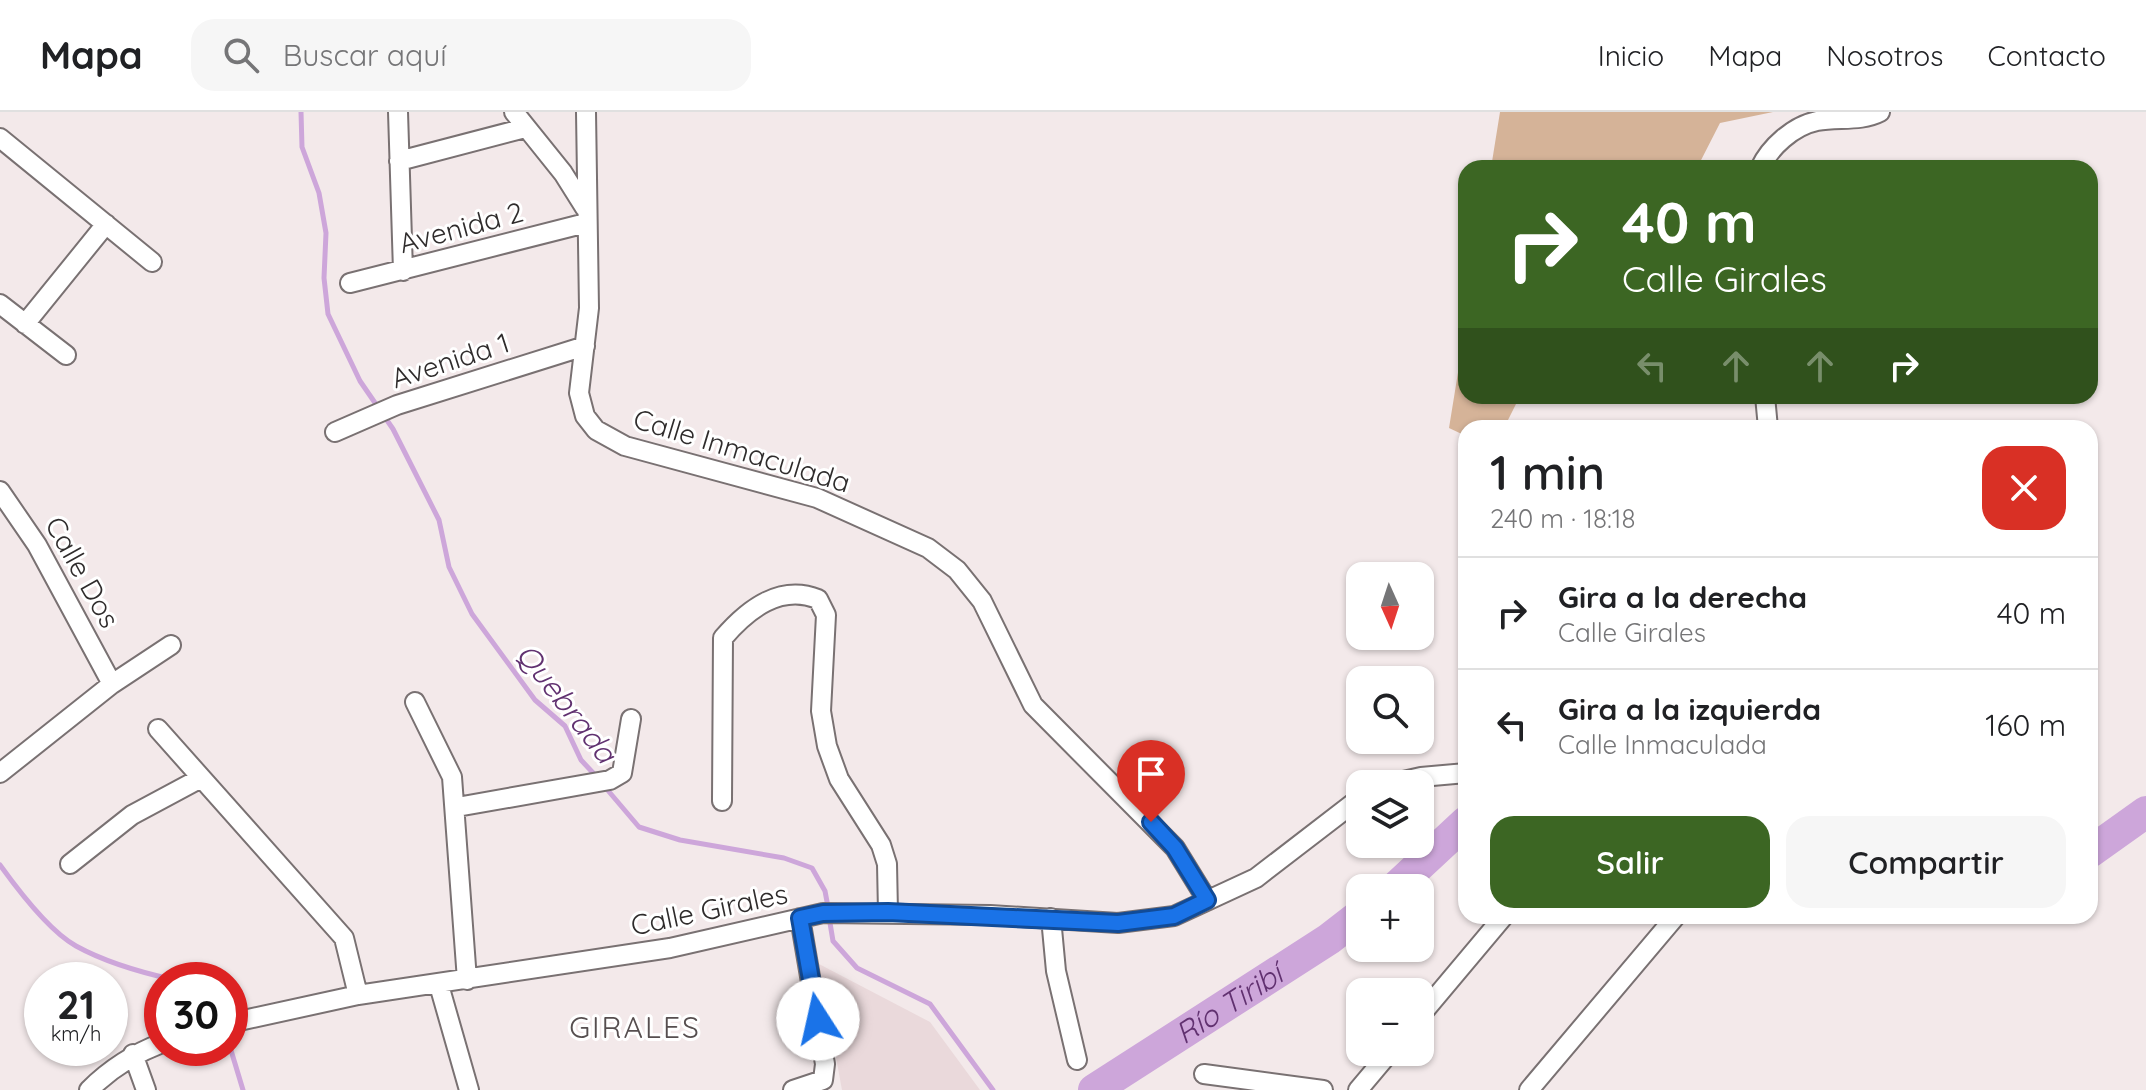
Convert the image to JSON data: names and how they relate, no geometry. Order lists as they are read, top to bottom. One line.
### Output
{"streets":{"street":["Avenida 2","Avenida 1","Calle Inmaculada","Calle Dos","Calle Girales"]},"crossings":[["Avenida 2","Calle Inmaculada"],["Avenida 1","Calle Inmaculada"],["Calle Inmaculada","Calle Girales"]],"districts":["GIRALES"],"water":["Quebrada","Río Tiribí"],"north":"bottom","page":{"header":"Mapa","search":"Buscar aquí","nav":["Inicio","Mapa","Nosotros","Contacto"],"turn":["40 m","Calle Girales"],"heading":["1 min","240 m · 18:18"],"list":[{"name":"Gira a la derecha","note":"Calle Girales","value":"40 m"},{"name":"Gira a la izquierda","note":"Calle Inmaculada","value":"160 m"}],"map_buttons":["+","−"],"buttons":["Salir","Compartir"],"speed":"21 km/h","limit":"30"}}
